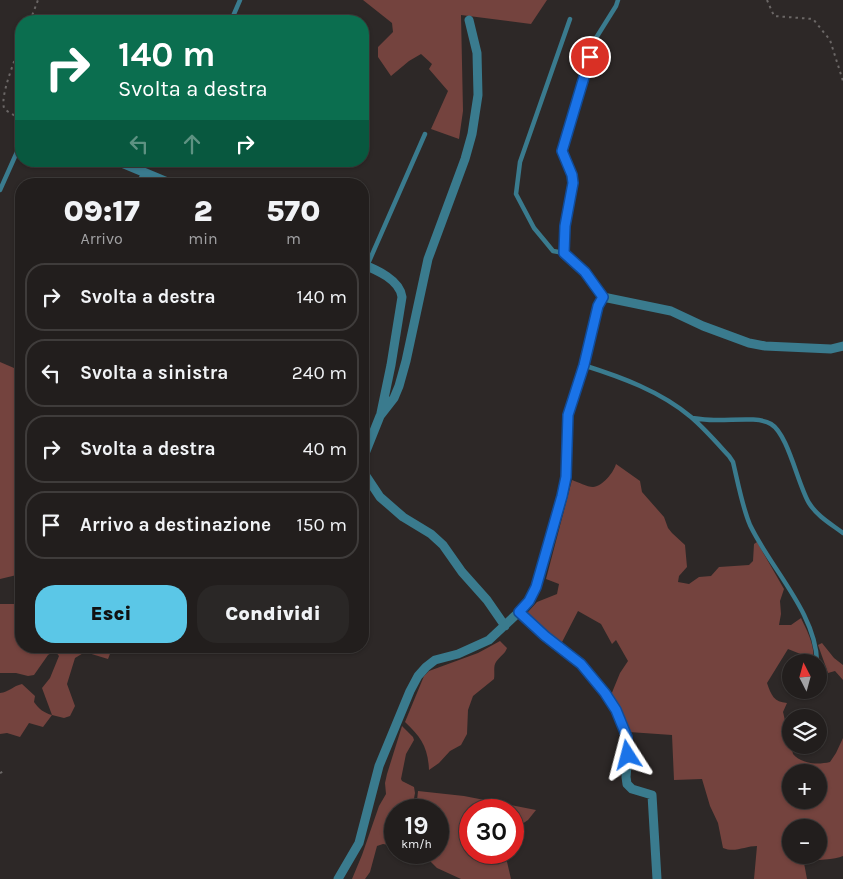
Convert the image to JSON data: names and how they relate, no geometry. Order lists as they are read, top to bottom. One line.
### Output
{"north":"top","page":{"turn":["140 m","Svolta a destra"],"eta":["09:17","Arrivo","2","min","570","m"],"list":[{"name":"Svolta a destra","value":"140 m"},{"name":"Svolta a sinistra","value":"240 m"},{"name":"Svolta a destra","value":"40 m"},{"name":"Arrivo a destinazione","value":"150 m"}],"buttons":["Esci","Condividi"],"map_buttons":["+","−"],"speed":"19 km/h","limit":"30"}}
